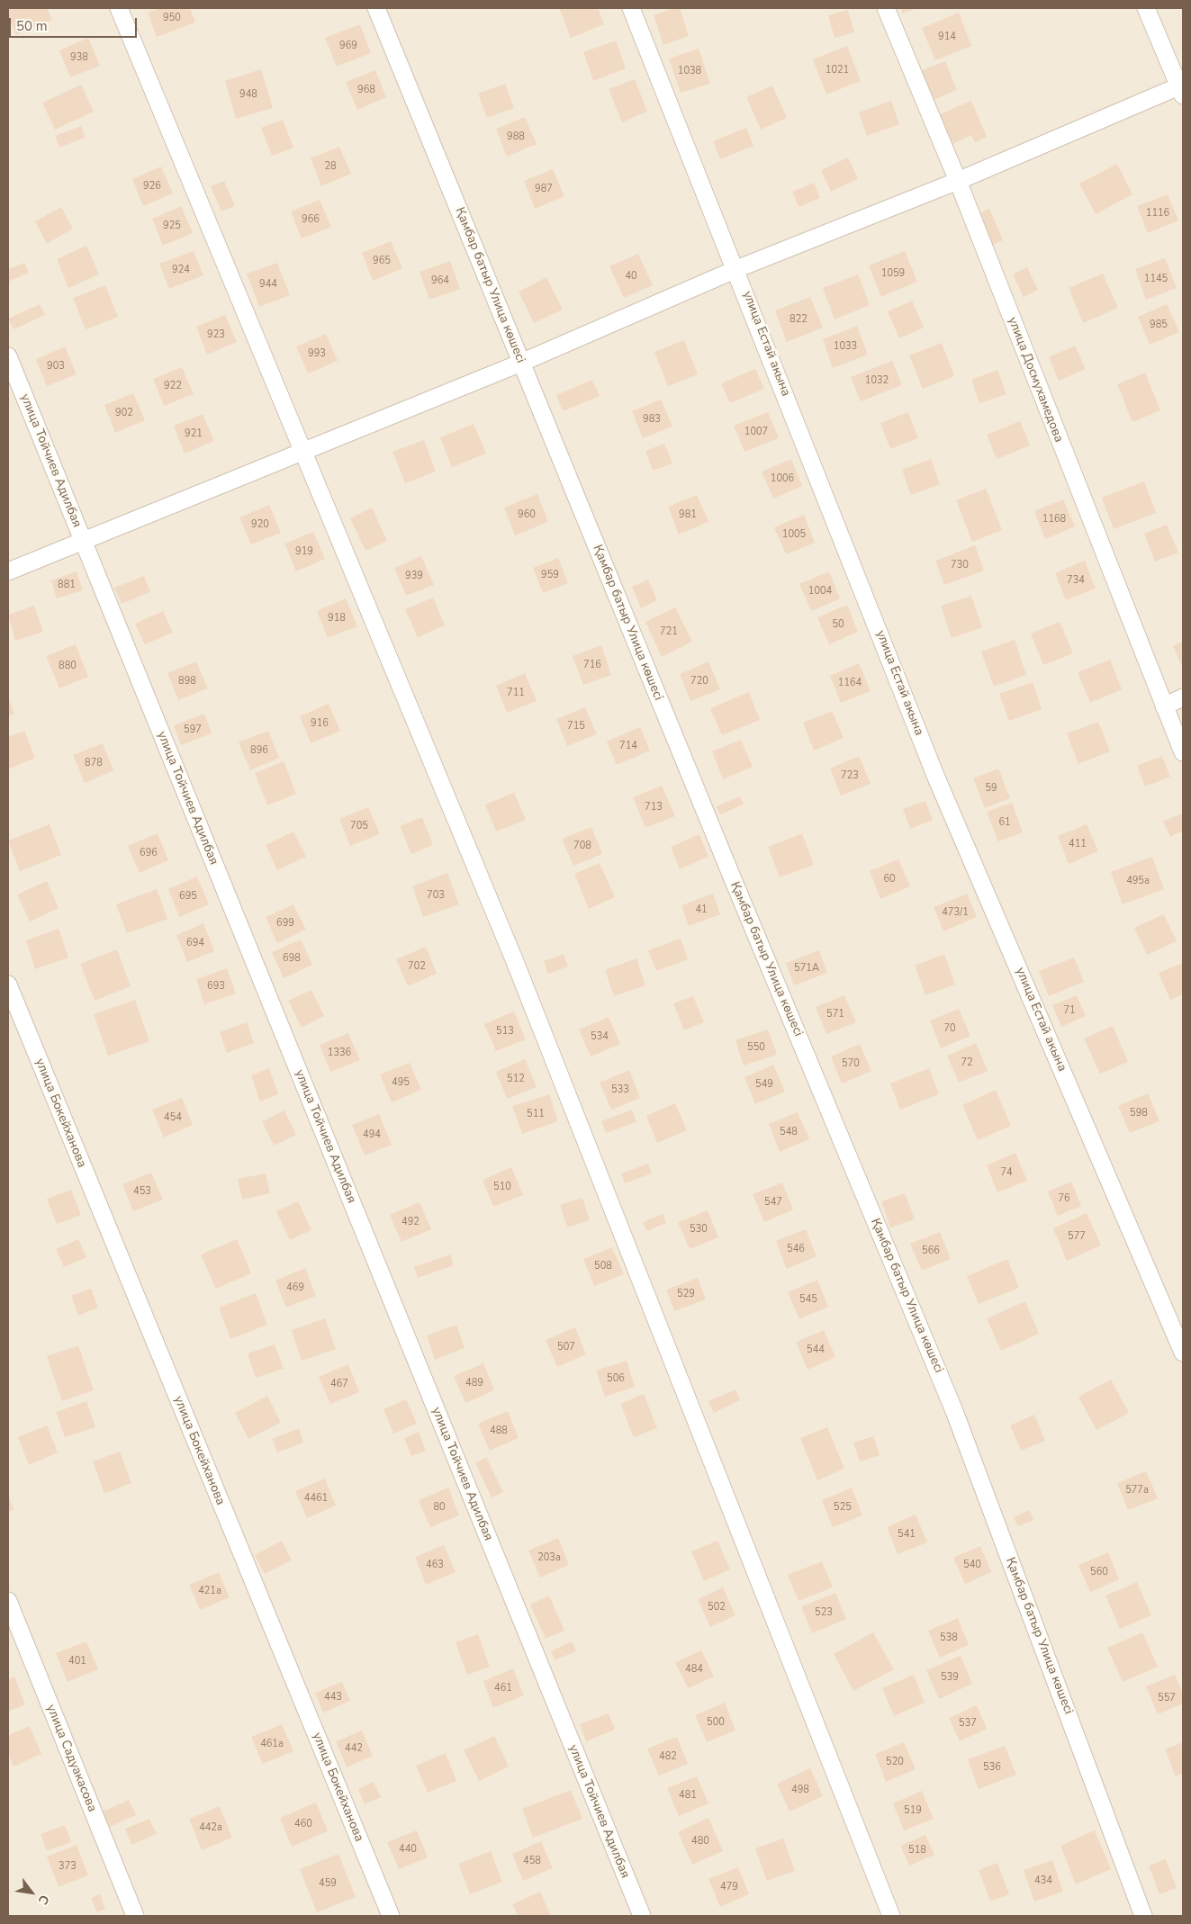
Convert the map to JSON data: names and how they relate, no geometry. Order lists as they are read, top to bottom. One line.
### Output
{"streets":{"street":["Қамбар батыр Улица көшесі","улица Естай акына","улица Досмухамедова","улица Тойчиев Адилбая","улица Бокейханова","улица Садуакасова"]},"house_numbers":["950","914","969","938","1021","1038","968","948","988","28","926","987","1116","966","925","965","924","1059","40","1145","964","944","822","985","923","1033","993","903","1032","922","902","983","1007","921","1006","960","981","1168","920","1005","919","730","959","939","734","881","1004","918","50","721","716","880","898","720","1164","711","916","715","597","714","896","878","723","59","713","61","705","411","708","696","60","495а","703","695","41","473/1","699","694","698","702","571А","693","71","571","70","513","534","550","1336","72","570","512","495","549","533","598","511","454","548","494","74","510","453","76","547","492","530","577","546","566","508","469","529","545","507","544","506","489","467","488","577а","4461","80","525","541","203а","463","540","560","421а","502","523","538","401","484","539","461","443","557","500","537","461а","442","482","520","536","498","481","519","460","442а","480","440","518","458","373","434","459","479"],"scale_bar":"50 m","north":"bottom right"}
